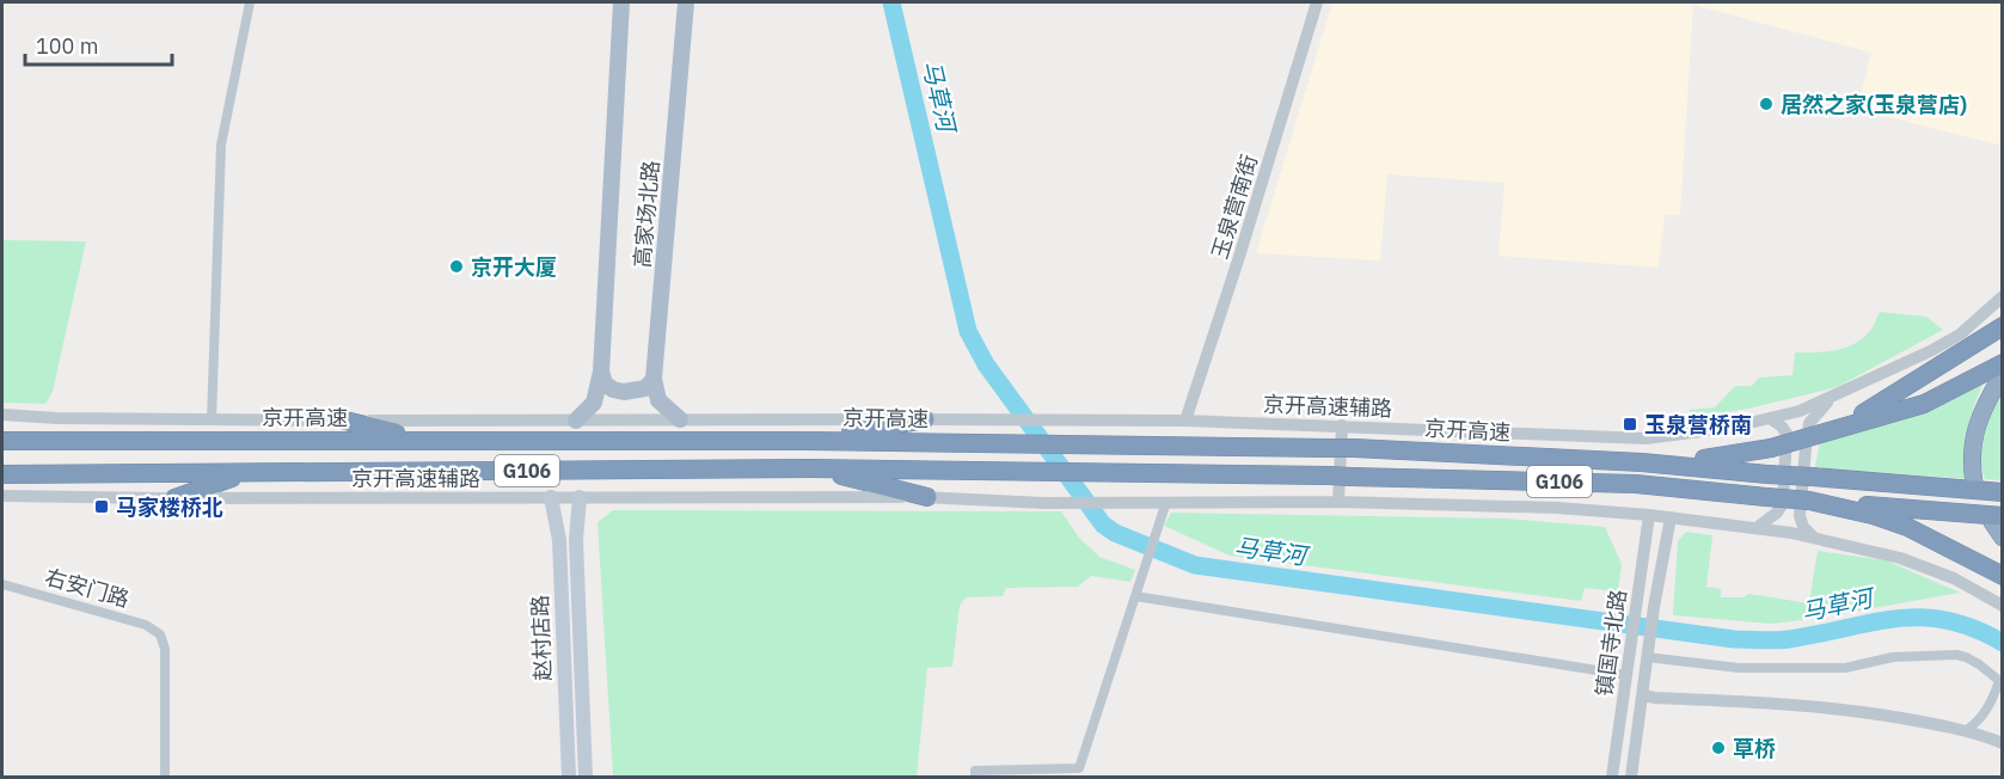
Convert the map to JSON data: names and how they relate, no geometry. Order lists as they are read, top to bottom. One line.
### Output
{"streets":{"highway":["京开高速","G106"],"main road":["高家场北路","赵村店路"],"street":["玉泉营南街","京开高速辅路","右安门路","镇国寺北路"]},"crossings":[["玉泉营南街","京开高速辅路"],["京开高速辅路","赵村店路"]],"water":["马草河"],"places":{"other":["居然之家(玉泉营店)","京开大厦","草桥"],"transit":["玉泉营桥南","马家楼桥北"]},"scale_bar":"100 m"}
